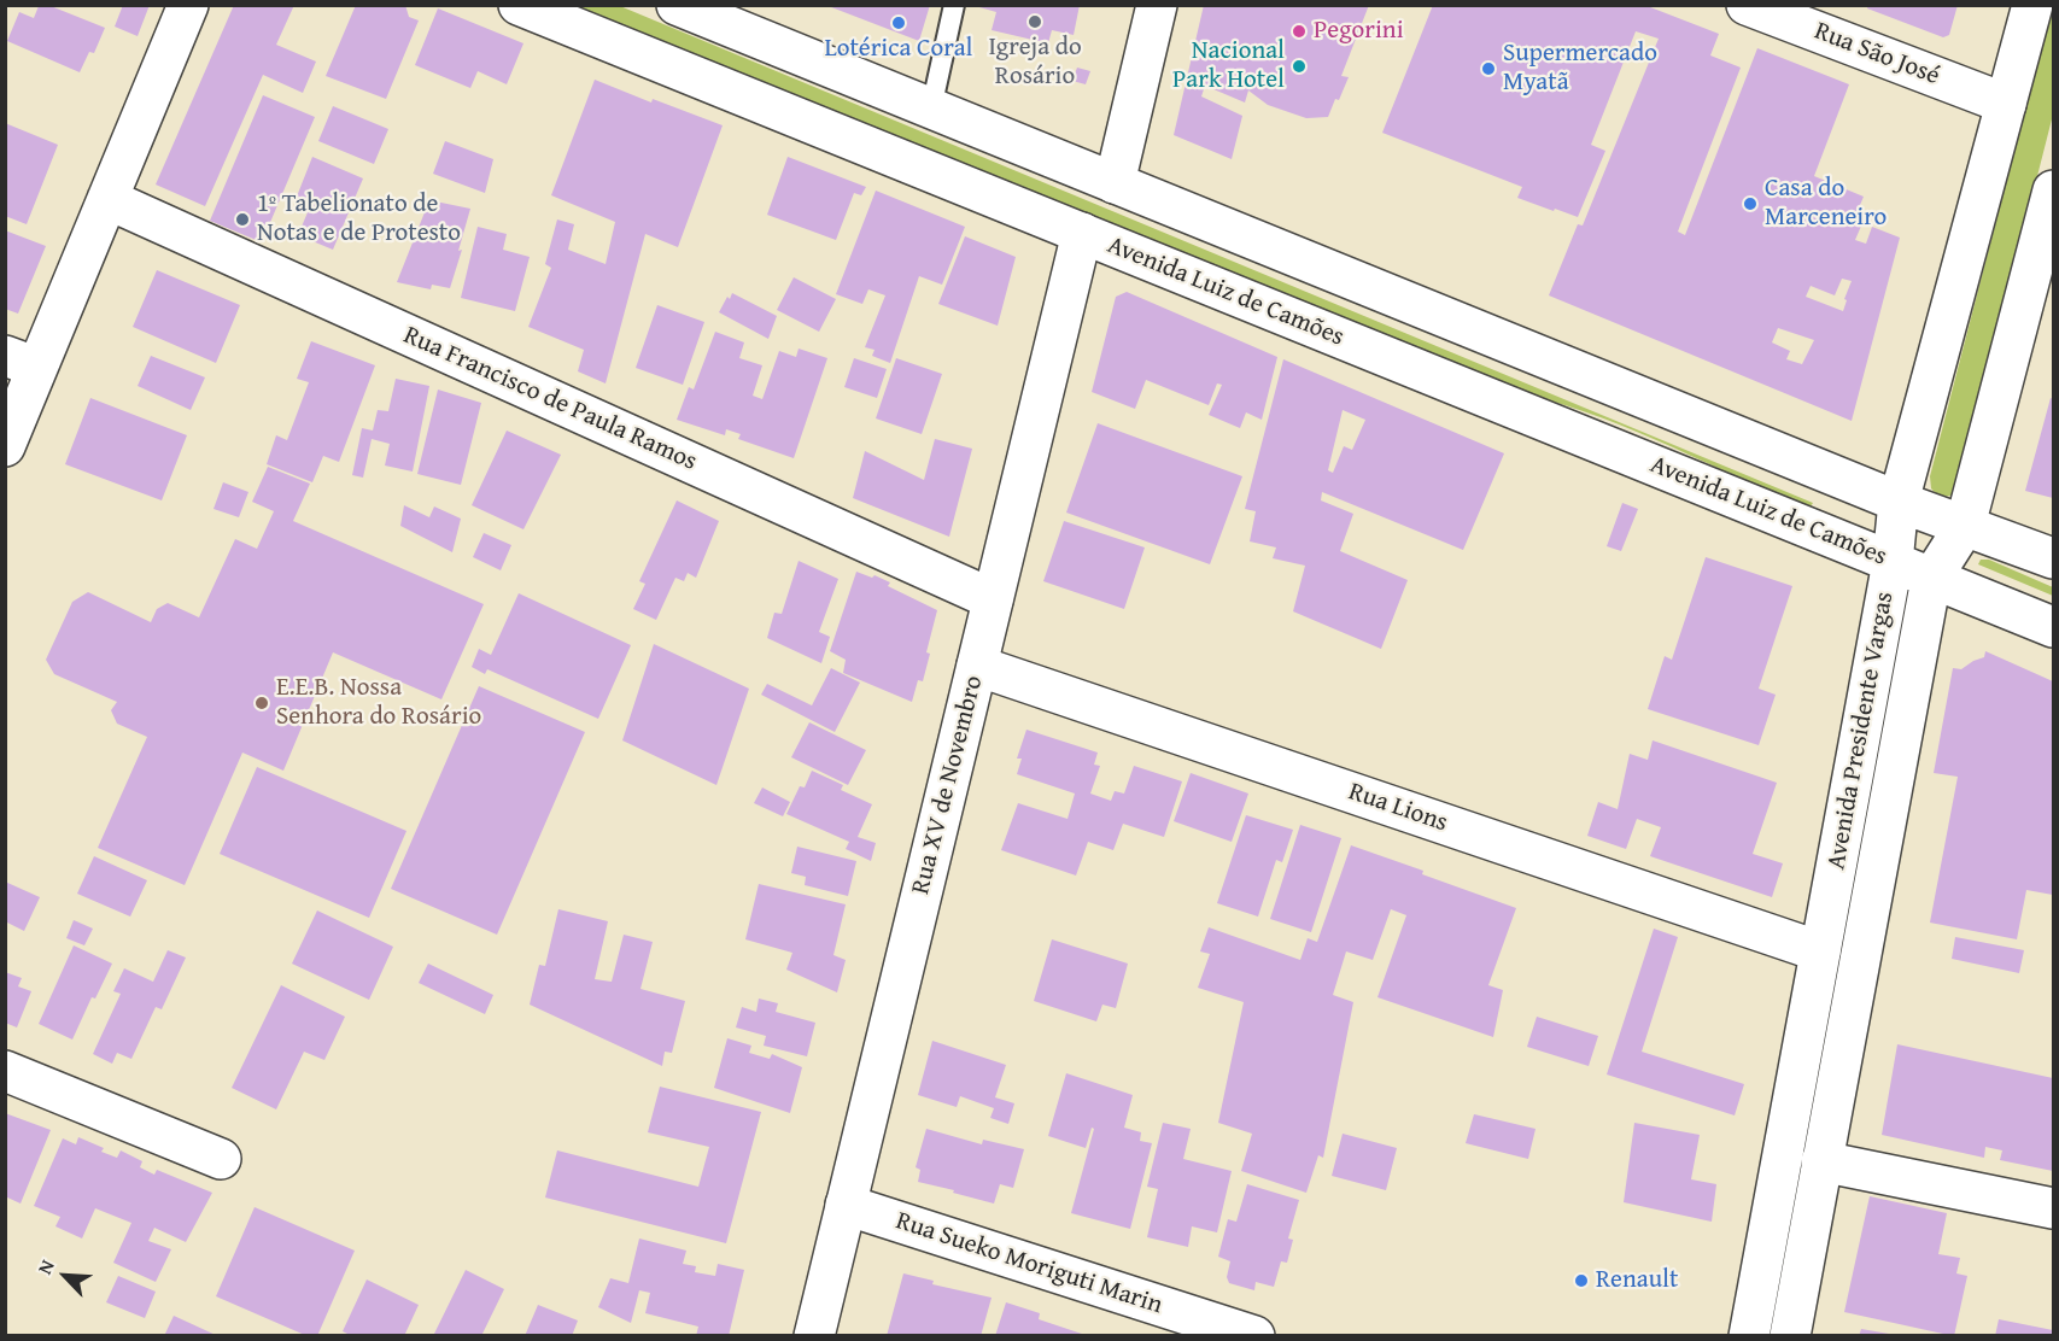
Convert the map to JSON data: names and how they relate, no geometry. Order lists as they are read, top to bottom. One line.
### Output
{"streets":{"main road":["Rua São José","Avenida Luiz de Camões","Rua Francisco de Paula Ramos","Avenida Presidente Vargas","Rua XV de Novembro","Rua Lions","Rua Sueko Moriguti Marin"]},"crossings":[["Rua São José","Avenida Presidente Vargas"],["Avenida Luiz de Camões","Avenida Presidente Vargas"],["Avenida Luiz de Camões","Rua XV de Novembro"],["Rua Francisco de Paula Ramos","Rua XV de Novembro"],["Avenida Presidente Vargas","Rua Lions"],["Rua XV de Novembro","Rua Lions"],["Rua XV de Novembro","Rua Sueko Moriguti Marin"]],"places":["Igreja do Rosário","Lotérica Coral","Pegorini","Nacional Park Hotel","Supermercado Myatã","Casa do Marceneiro","1º Tabelionato de Notas e de Protesto","E.E.B. Nossa Senhora do Rosário","Renault"],"north":"top left"}
